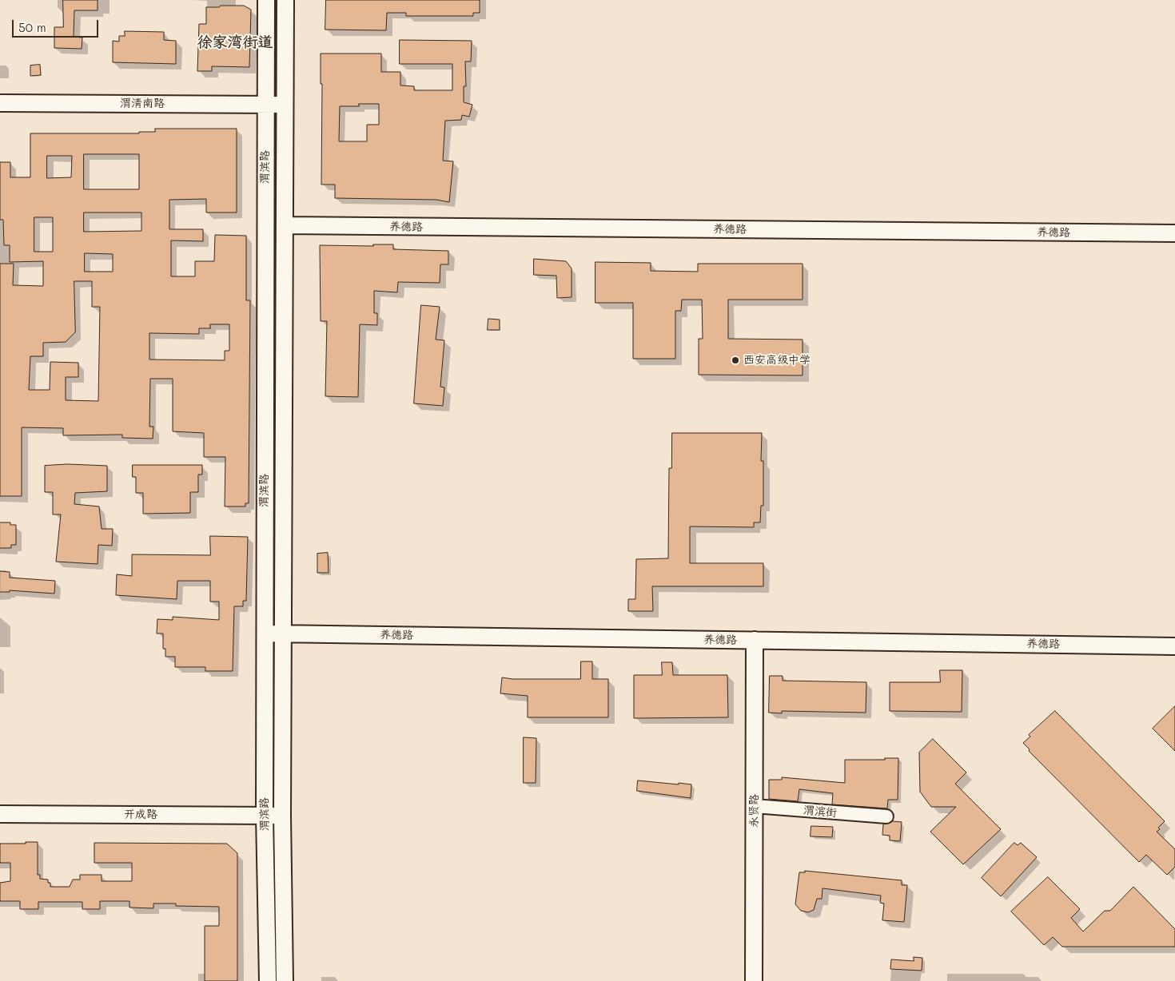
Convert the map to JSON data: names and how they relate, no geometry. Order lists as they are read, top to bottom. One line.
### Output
{"streets":{"street":["渭清南路","渭滨路","养德路","永贤路","渭滨街","开成路"]},"crossings":[["渭清南路","渭滨路"],["渭滨路","养德路"],["渭滨路","开成路"],["养德路","永贤路"],["永贤路","渭滨街"]],"districts":["徐家湾街道"],"places":["西安高级中学"],"scale_bar":"50 m"}
